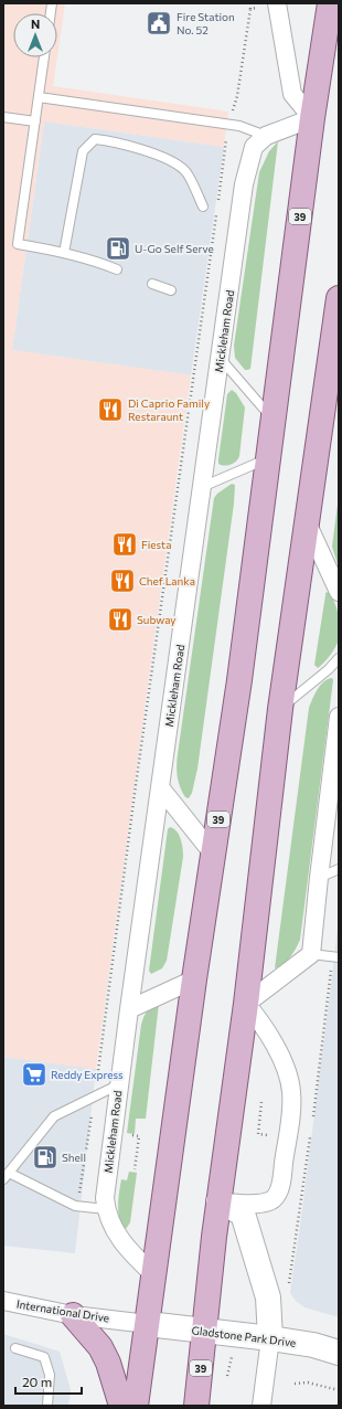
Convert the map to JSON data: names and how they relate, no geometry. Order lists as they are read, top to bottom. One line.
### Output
{"streets":{"main road":["39"],"street":["Mickleham Road","International Drive","Gladstone Park Drive"]},"crossings":[["39","Mickleham Road"],["39","International Drive"],["39","Gladstone Park Drive"],["International Drive","Gladstone Park Drive"]],"places":{"public building":["Fire Station No. 52"],"fuel station":["U-Go Self Serve","Shell"],"restaurant":["Di Caprio Family Restaraunt","Fiesta","Chef Lanka","Subway"],"supermarket":["Reddy Express"]},"scale_bar":"20 m","north":"top"}
